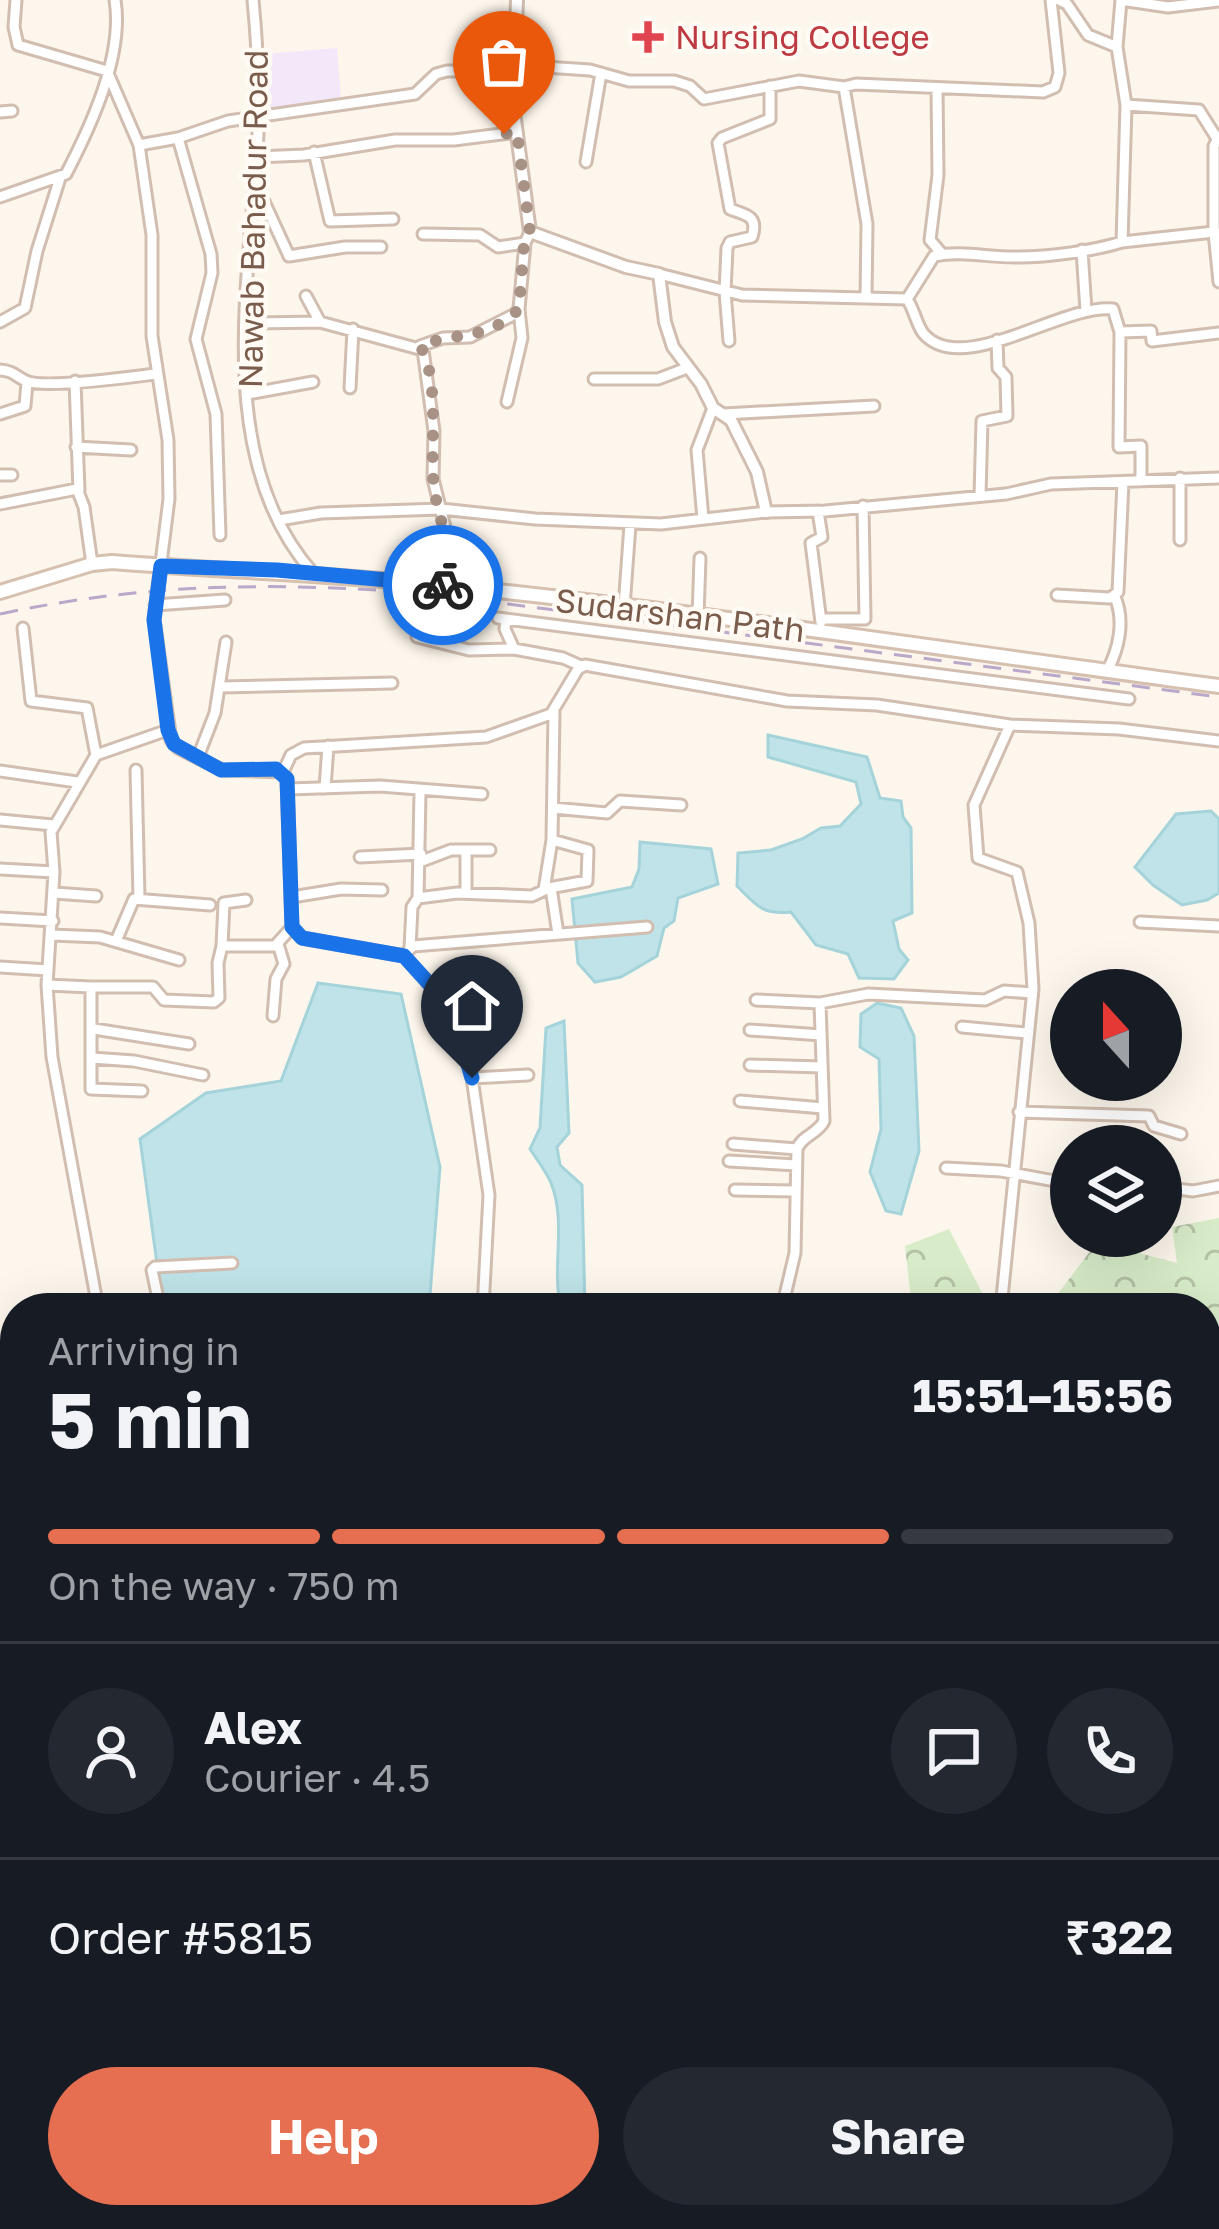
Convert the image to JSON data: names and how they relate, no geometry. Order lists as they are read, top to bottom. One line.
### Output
{"streets":{"main road":["Sudarshan Path"],"street":["Nawab Bahadur Road"]},"crossings":[["Nawab Bahadur Road","Sudarshan Path"]],"places":{"health":["Nursing College"]},"north":"top","page":{"heading":["5 min","Arriving in","15:51–15:56"],"panel":["Alex","Courier · 4.5","Order #5815","₹322"],"bar":"On the way · 750 m","buttons":["Help","Share"]}}
